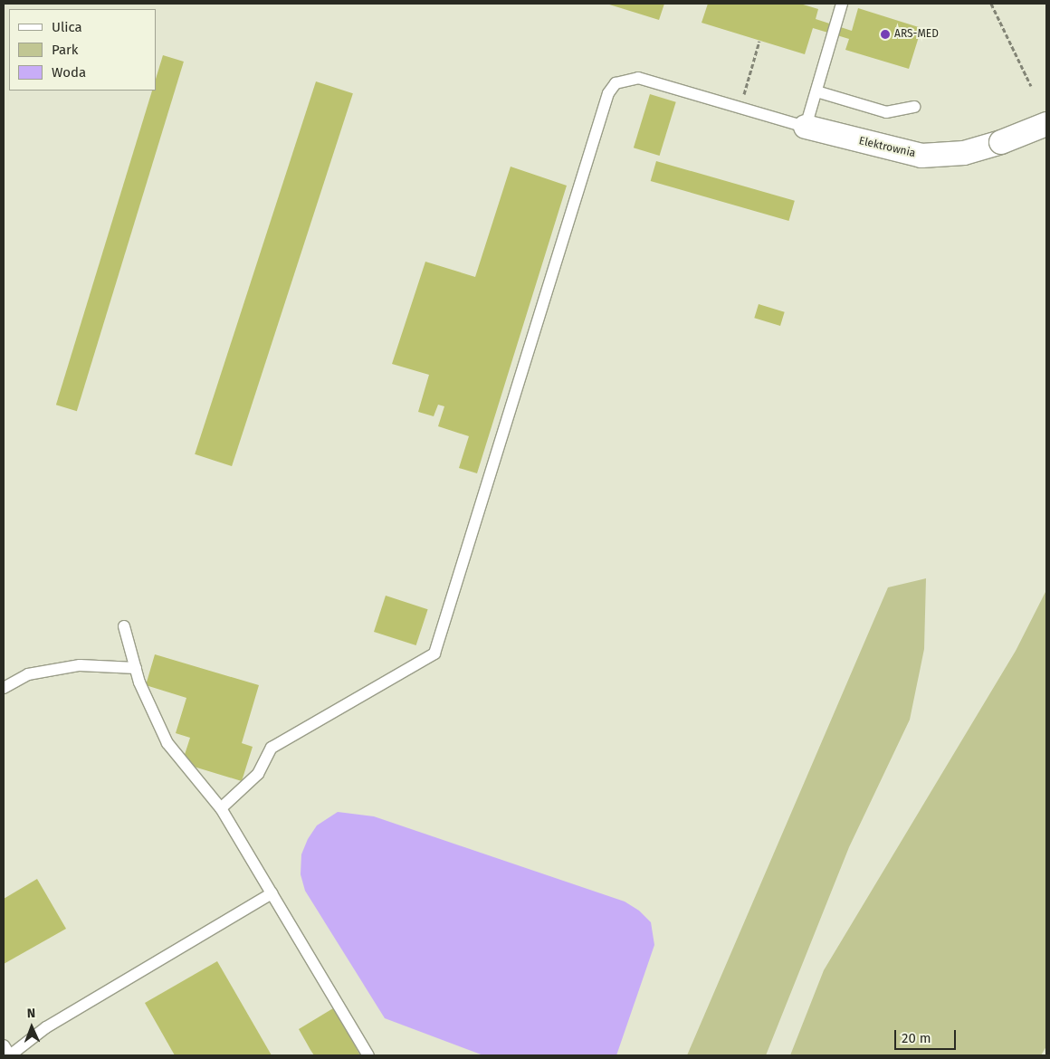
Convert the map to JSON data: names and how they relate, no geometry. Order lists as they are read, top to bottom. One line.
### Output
{"streets":{"street":["Elektrownia"]},"places":["ARS-MED"],"legend":["Ulica","Park","Woda"],"scale_bar":"20 m","north":"top"}
